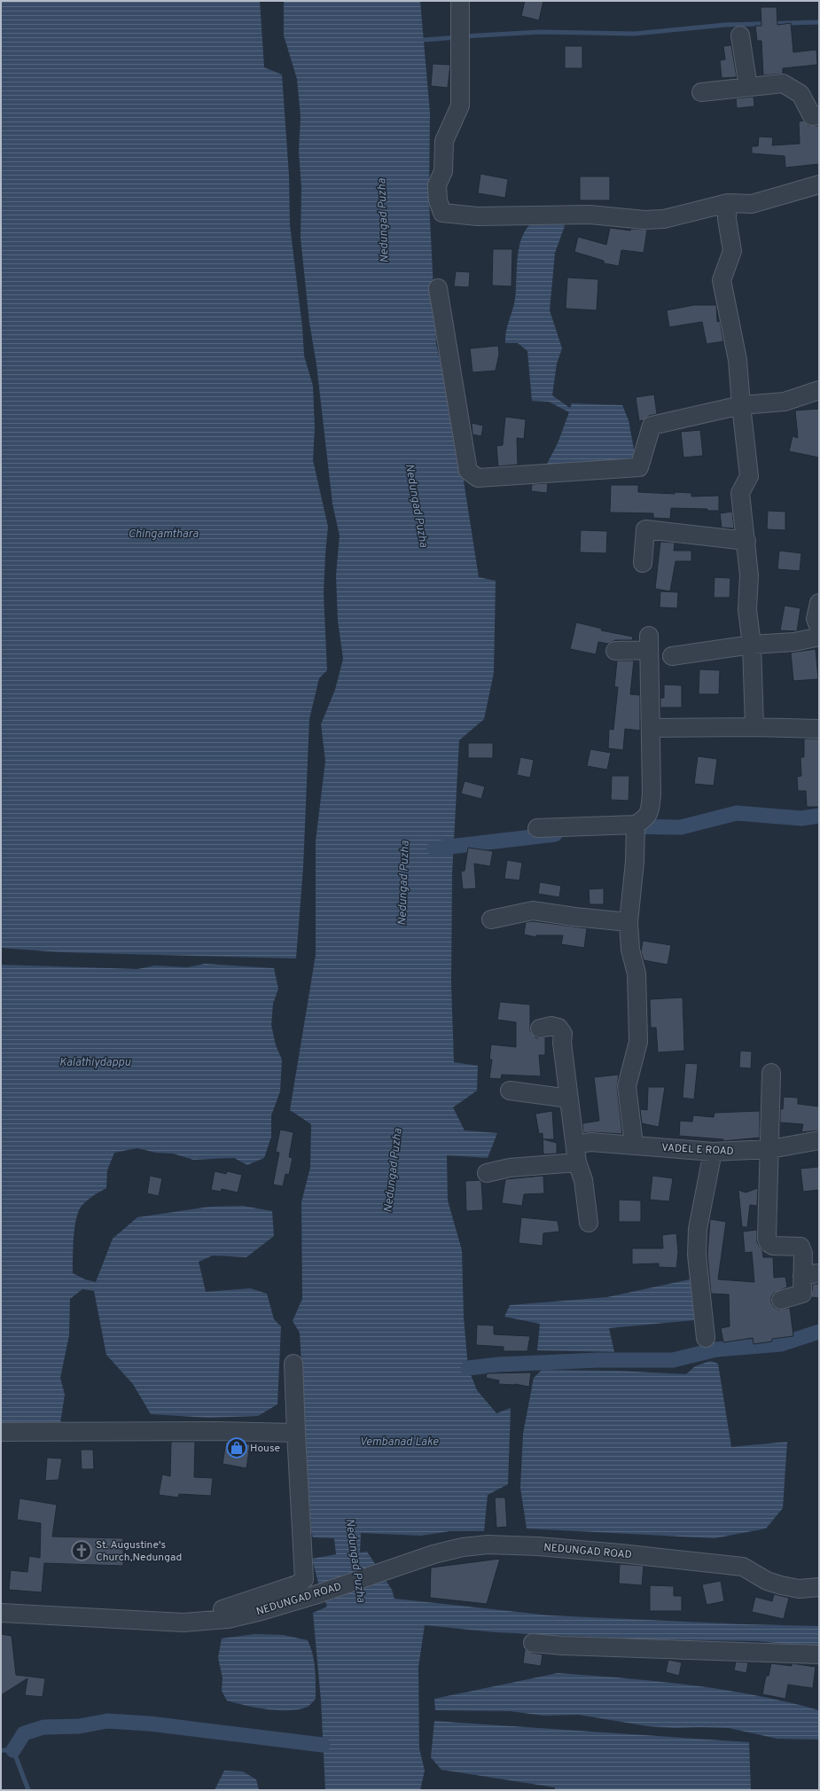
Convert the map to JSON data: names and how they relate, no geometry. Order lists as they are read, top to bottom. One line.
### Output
{"streets":{"street":["VADEL E ROAD","NEDUNGAD ROAD"]},"water":["Nedungad Puzha","Chingamthara","Kalathiydappu","Vembanad Lake"],"places":{"shop":["House"],"church":["St. Augustine's Church,Nedungad"]}}
